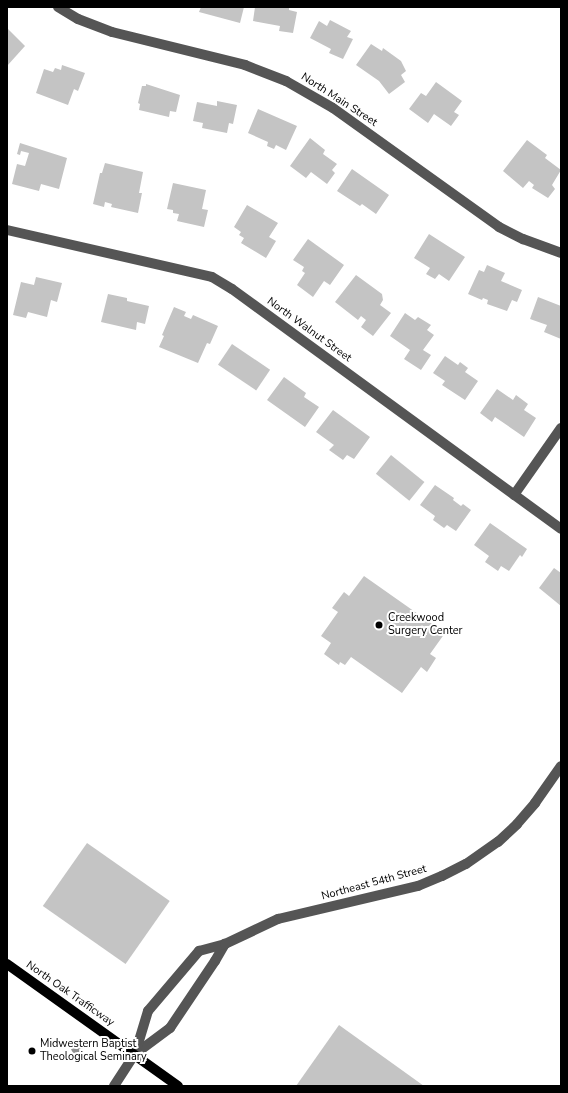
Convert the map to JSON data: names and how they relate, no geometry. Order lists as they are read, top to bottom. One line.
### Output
{"streets":{"main road":["North Oak Trafficway"],"street":["North Main Street","North Walnut Street","Northeast 54th Street"]},"crossings":[["Northeast 54th Street","North Oak Trafficway"]],"places":["Creekwood Surgery Center","Midwestern Baptist Theological Seminary"]}
